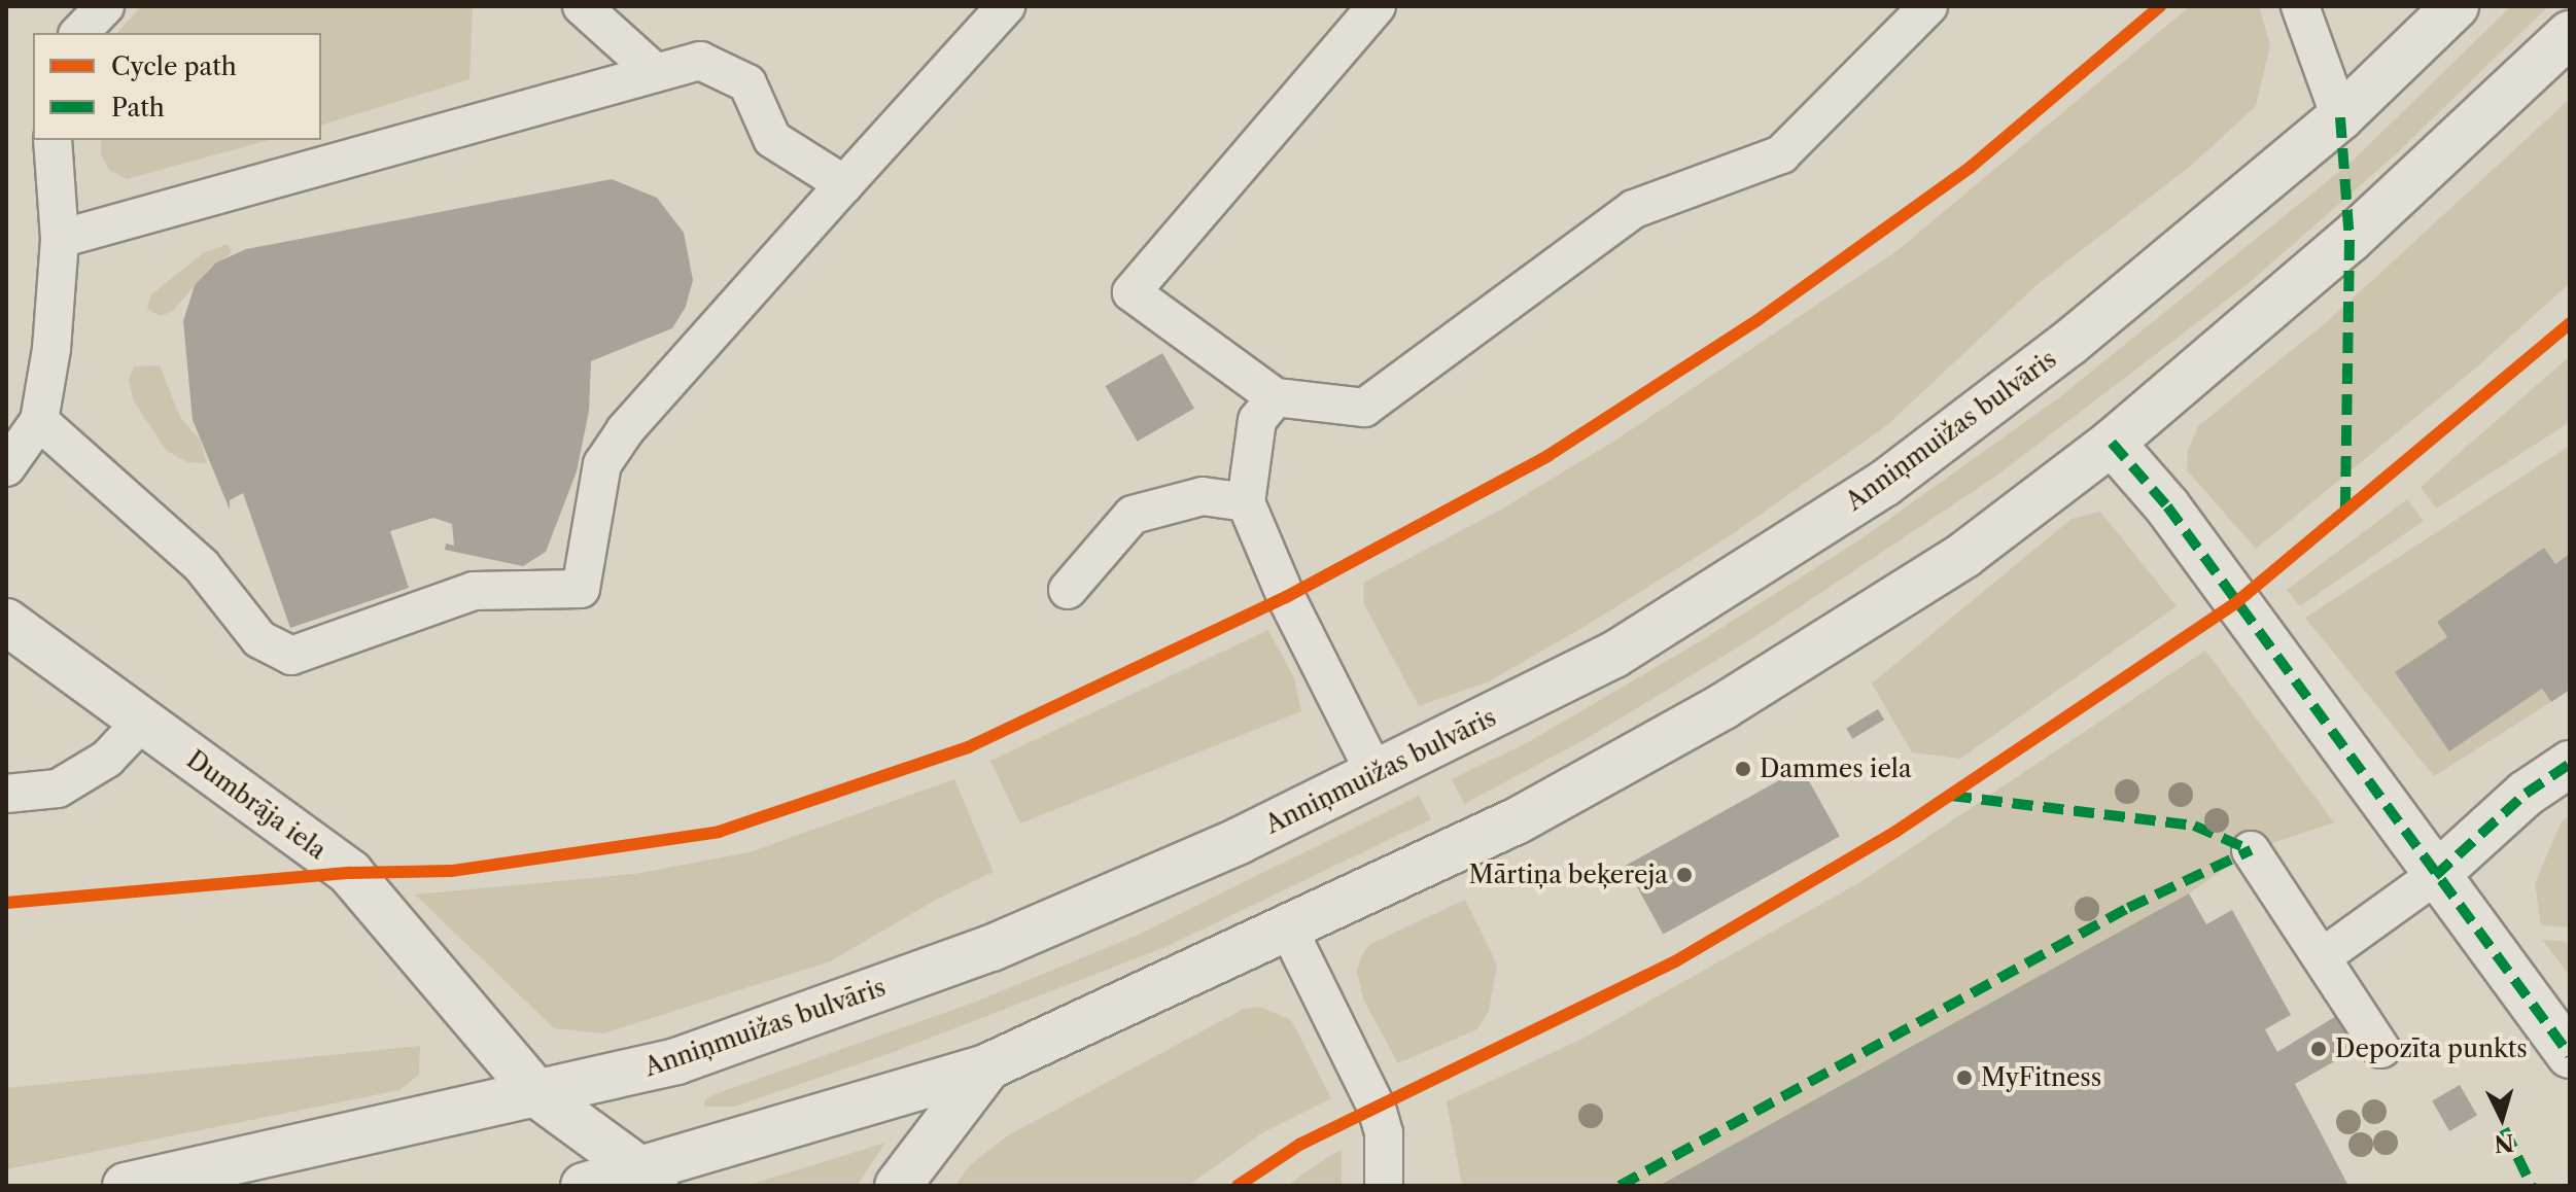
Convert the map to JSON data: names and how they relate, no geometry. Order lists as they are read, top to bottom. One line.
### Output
{"streets":{"street":["Anniņmuižas bulvāris","Dumbrāja iela"]},"crossings":[["Anniņmuižas bulvāris","Dumbrāja iela"]],"places":["Dammes iela","Mārtiņa beķereja","Depozīta punkts","MyFitness"],"legend":["Cycle path","Path"],"north":"bottom"}
